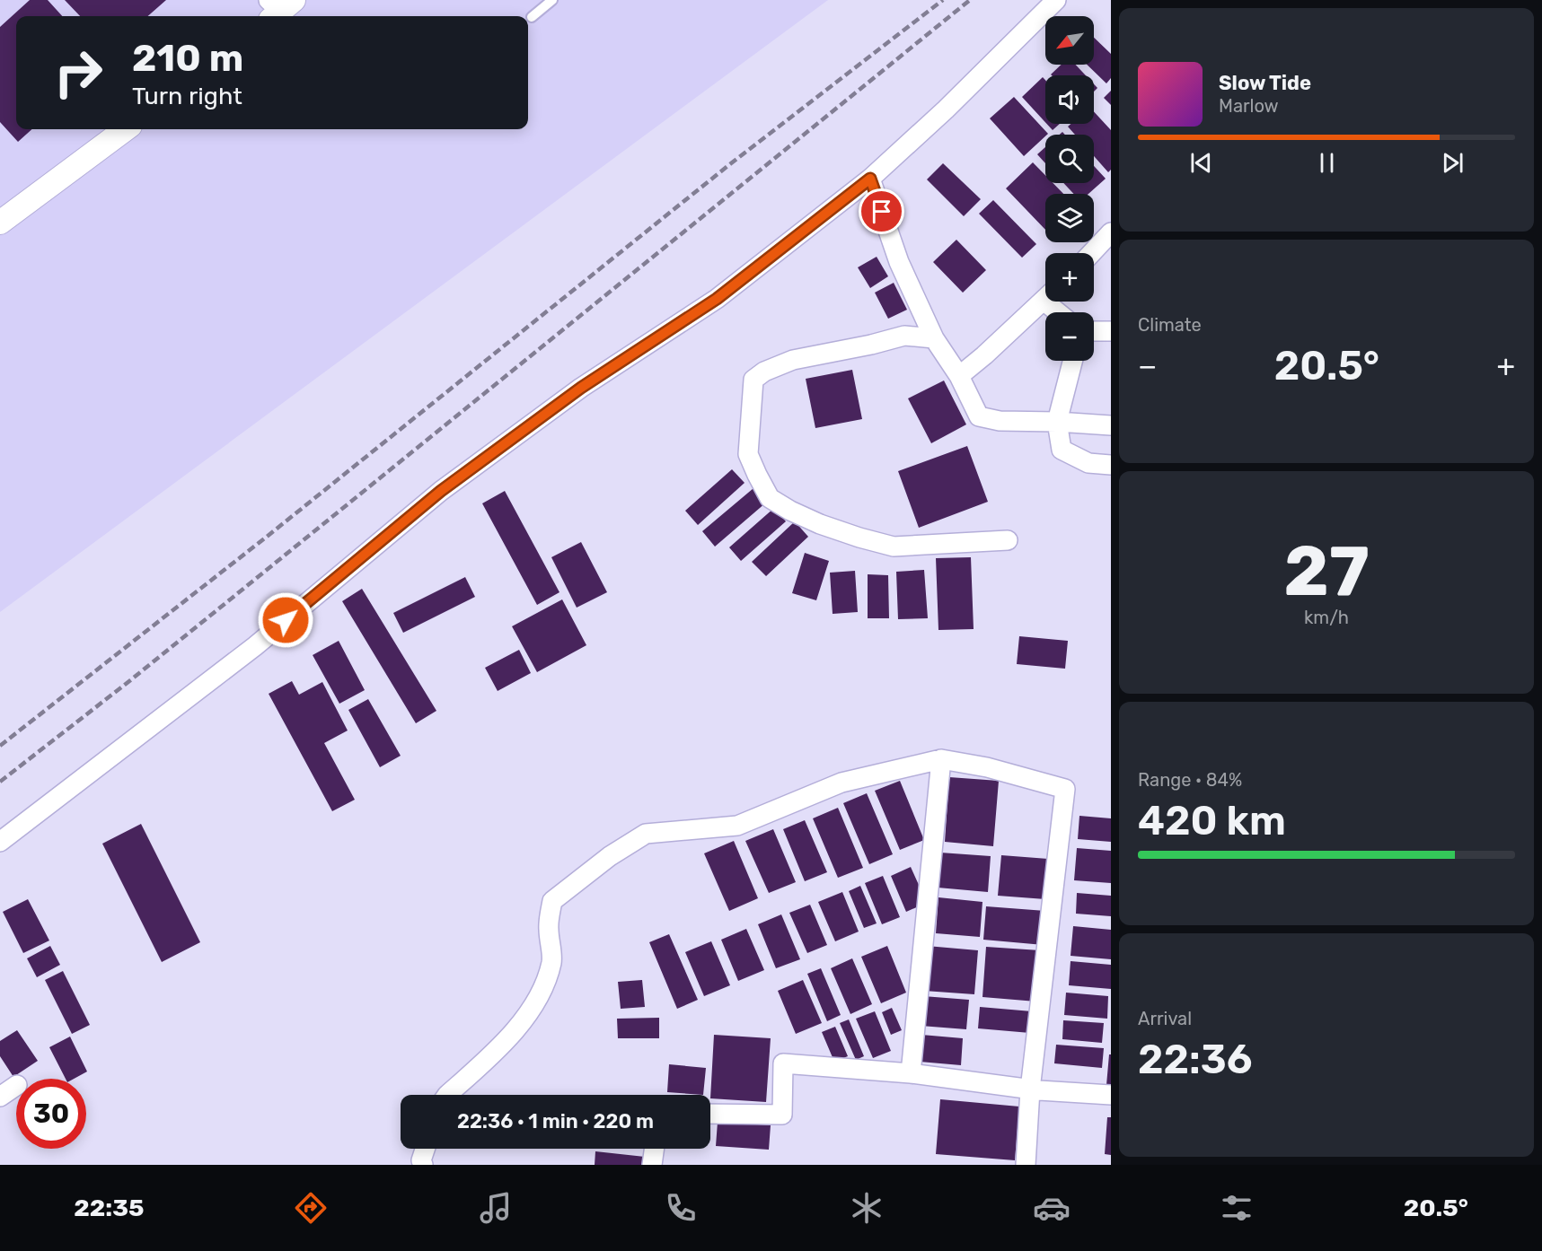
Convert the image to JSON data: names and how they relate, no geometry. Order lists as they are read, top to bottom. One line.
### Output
{"north":"bottom left","page":{"map_buttons":["+","−"],"turn":["210 m","Turn right"],"song":["Slow Tide","Marlow"],"tile":["Climate",["27","km/h"],["Range · 84%","420 km"],["Arrival","22:36"]],"heat":["−","20.5°","+"],"limit":"30","trip":"22:36 · 1 min · 220 m","tabs":["22:35","20.5°"]}}
